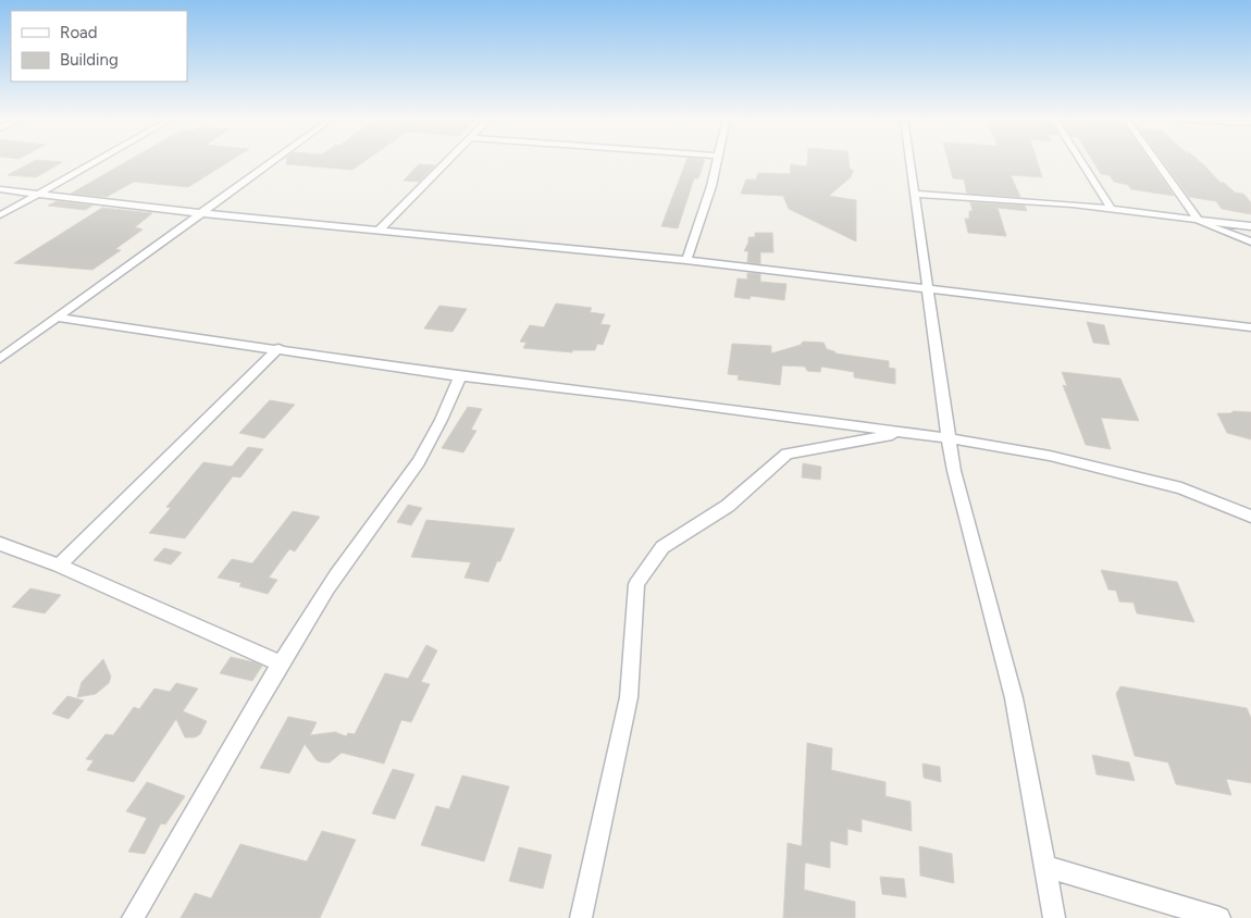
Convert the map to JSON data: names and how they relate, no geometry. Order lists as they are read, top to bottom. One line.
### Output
{"legend":["Road","Building"]}
